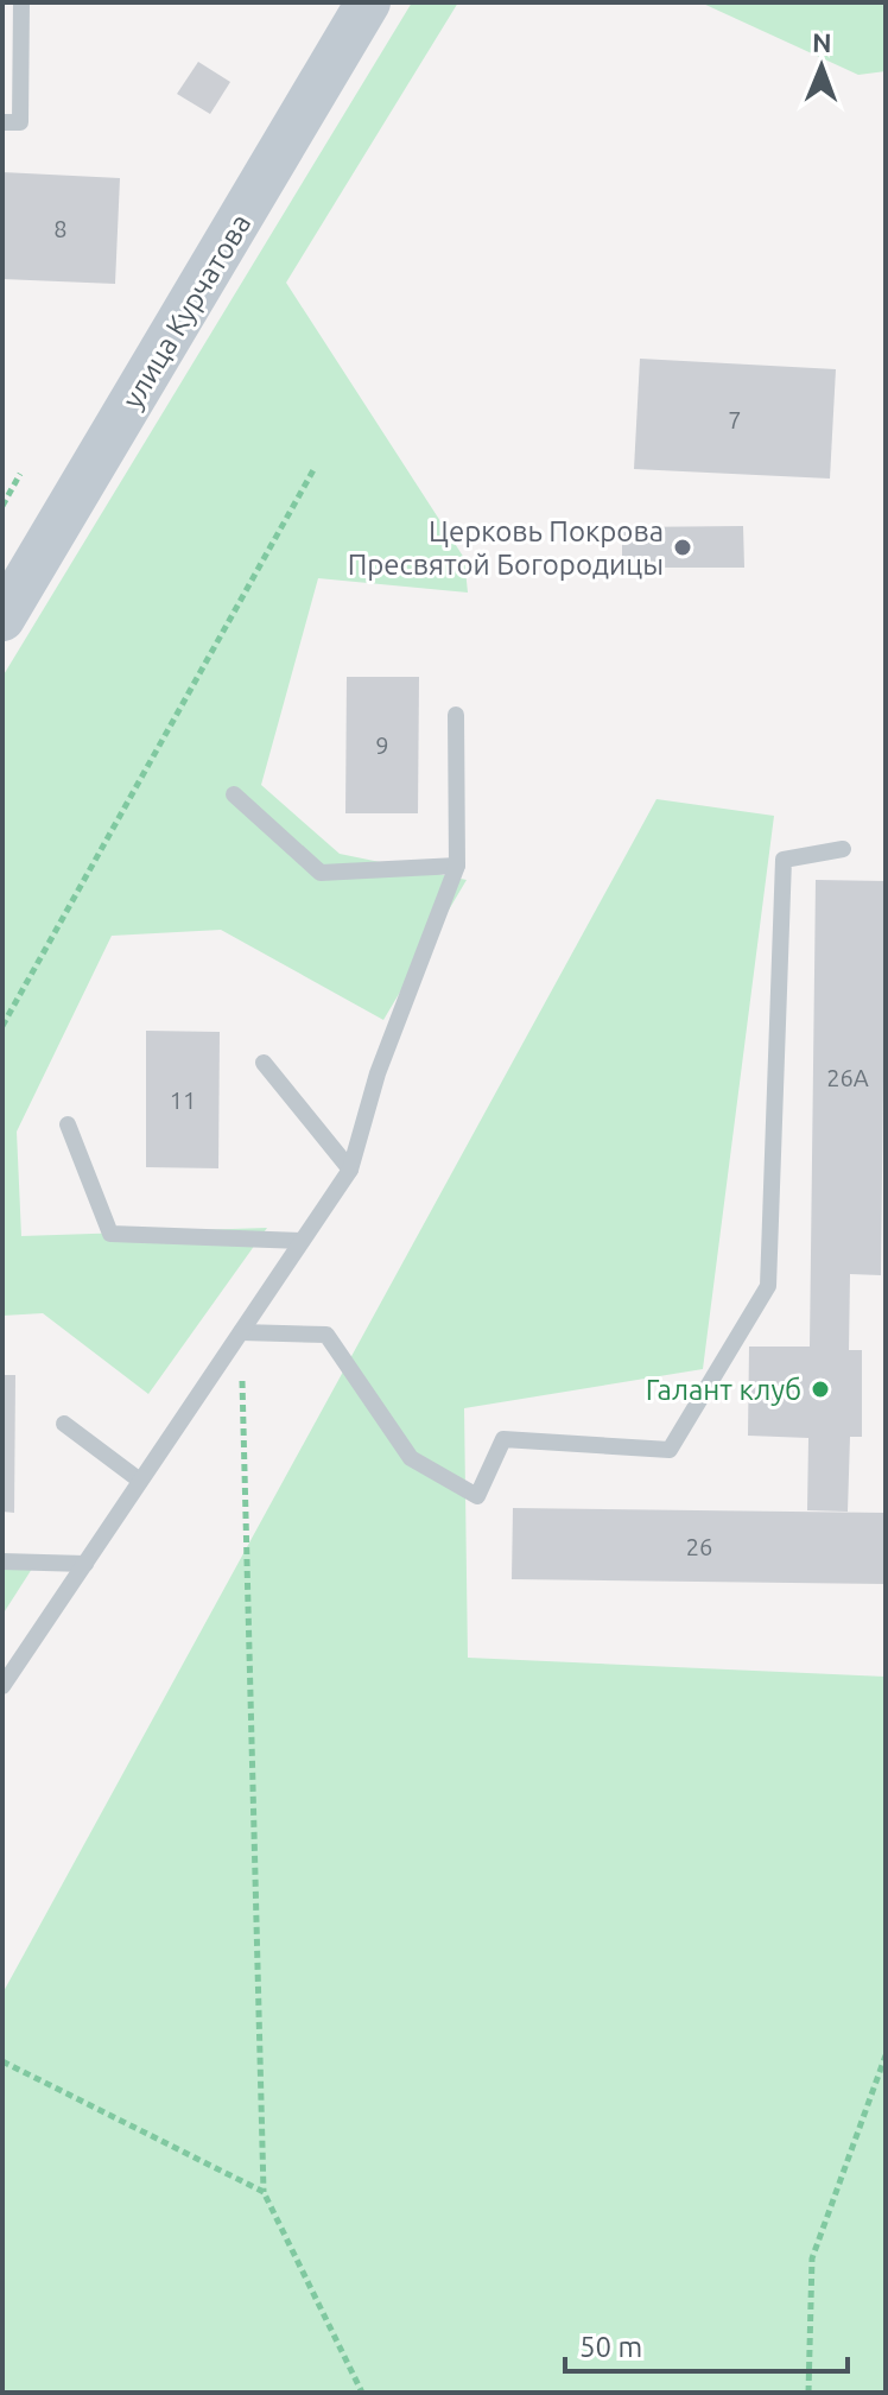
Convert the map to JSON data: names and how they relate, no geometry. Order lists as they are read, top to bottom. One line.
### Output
{"streets":{"main road":["улица Курчатова"]},"places":["Церковь Покрова Пресвятой Богородицы","Галант клуб"],"house_numbers":["8","7","9","26А","11","26"],"scale_bar":"50 m","north":"top"}
